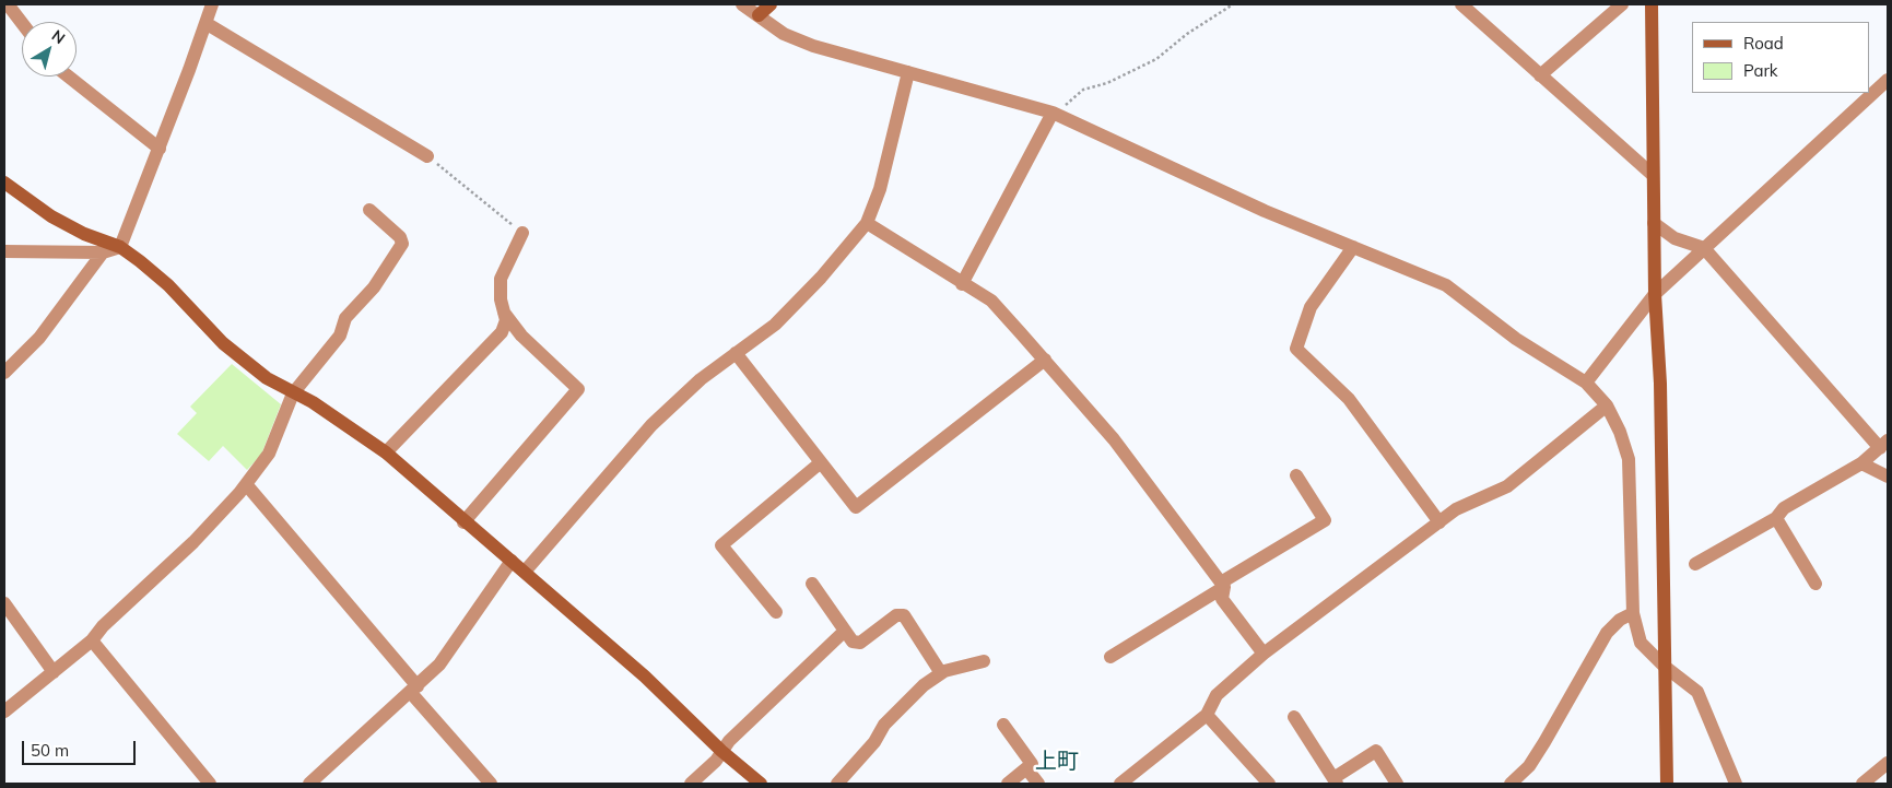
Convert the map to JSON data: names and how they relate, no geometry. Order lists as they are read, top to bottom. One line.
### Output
{"districts":["上町"],"legend":["Road","Park"],"scale_bar":"50 m","north":"top right"}
